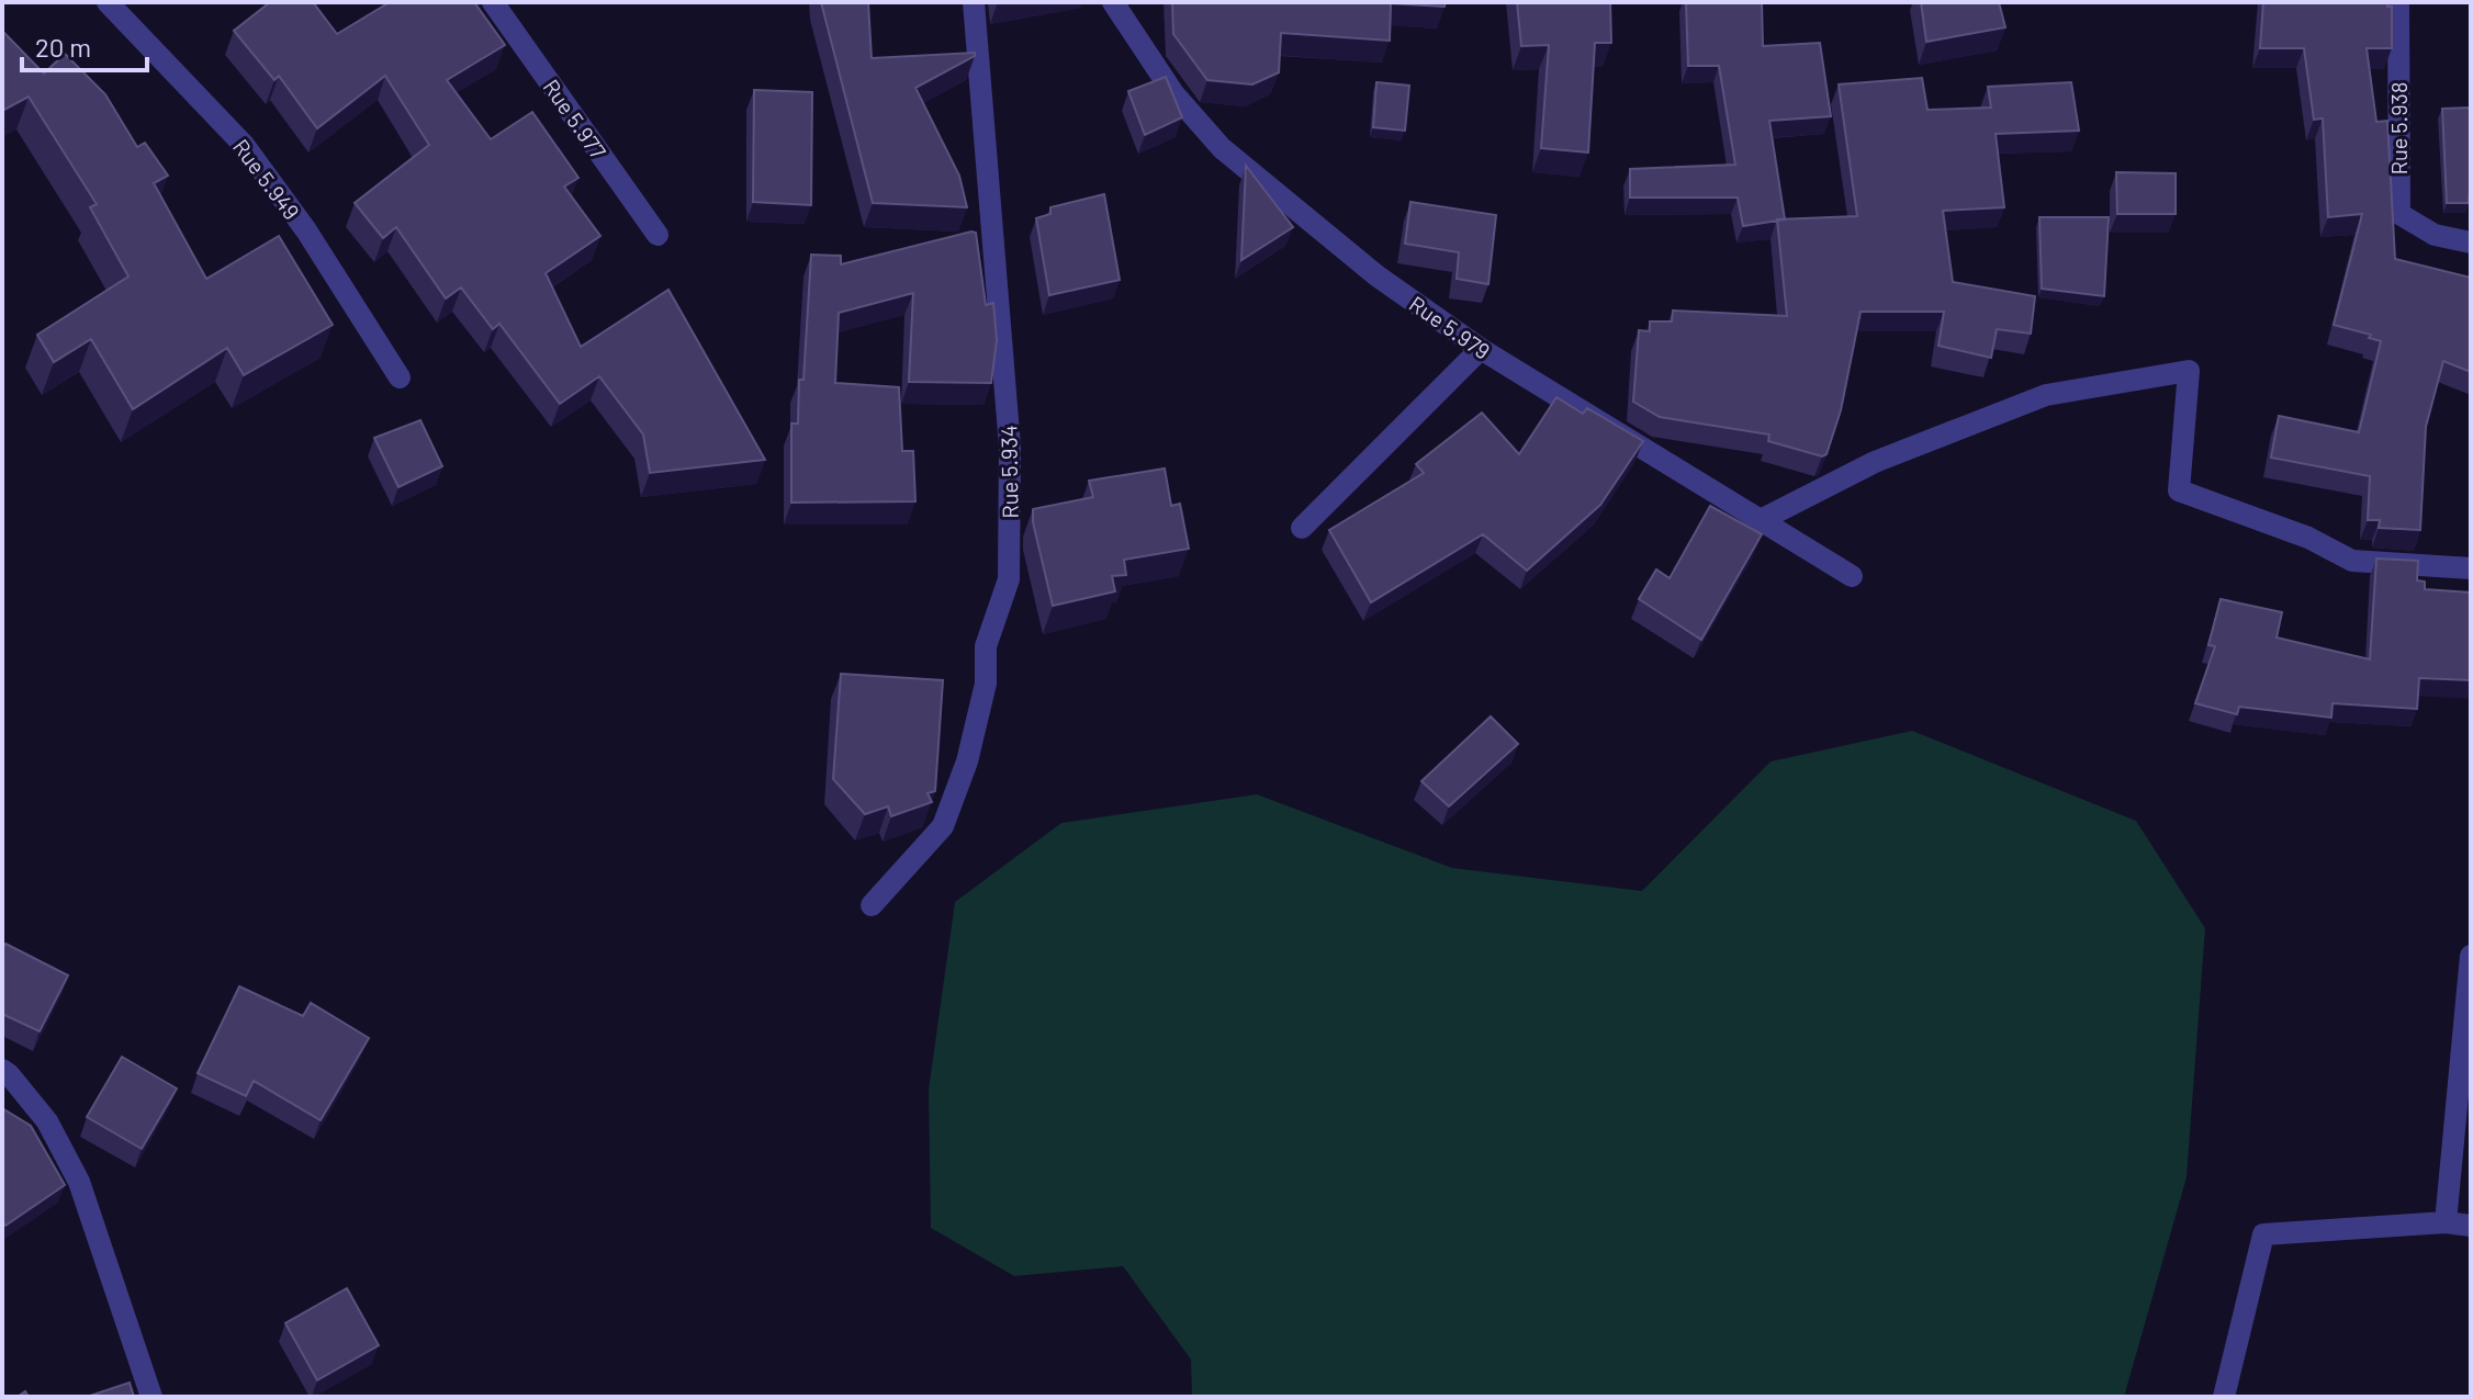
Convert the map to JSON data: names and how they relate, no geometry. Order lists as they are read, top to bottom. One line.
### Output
{"streets":{"street":["Rue 5.977","Rue 5.938","Rue 5.949","Rue 5.979","Rue 5.934"]},"scale_bar":"20 m"}
